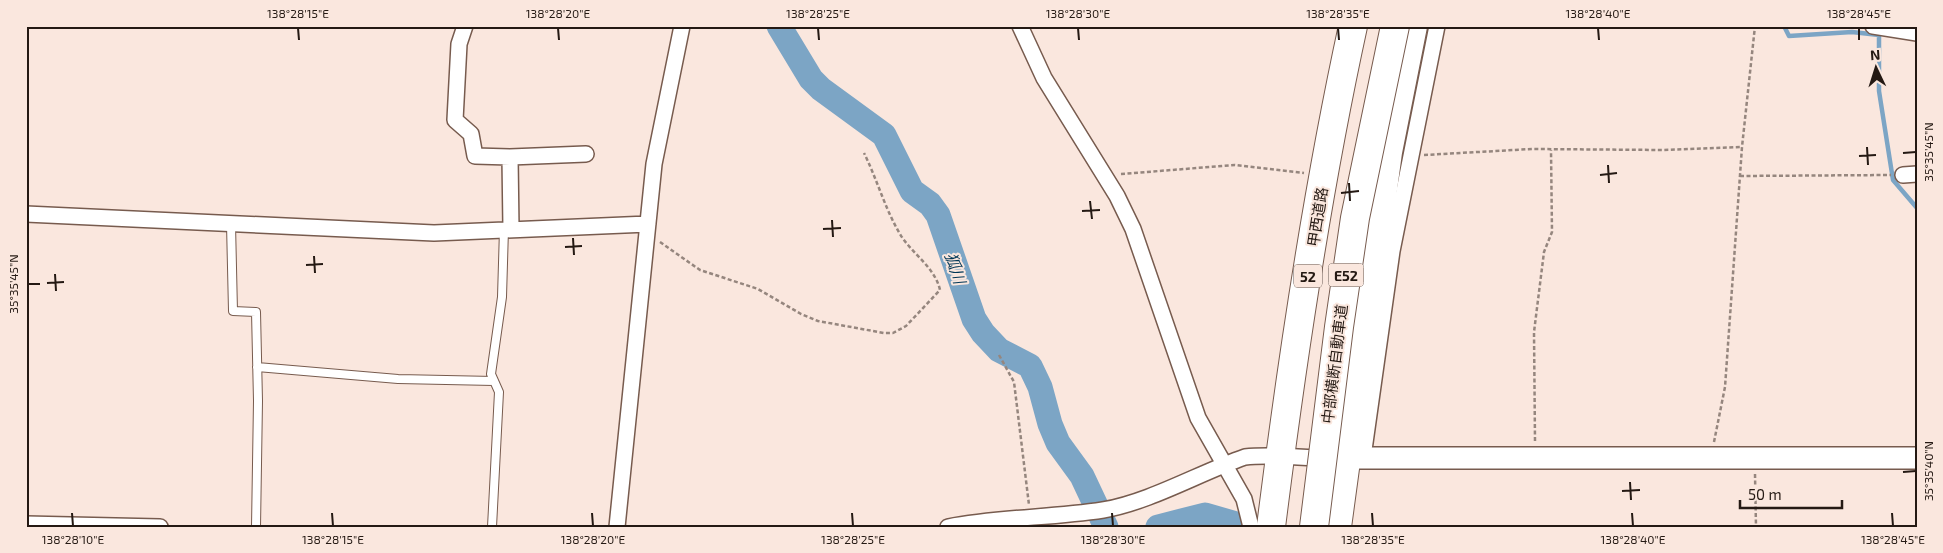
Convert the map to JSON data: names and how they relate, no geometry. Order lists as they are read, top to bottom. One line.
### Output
{"streets":{"highway":["甲西道路","E52","52","中部横断自動車道"]},"water":["狐川"],"scale_bar":"50 m","north":"top","coordinates":["138°28'15\"E","138°28'20\"E","138°28'25\"E","138°28'30\"E","138°28'35\"E","138°28'40\"E","138°28'45\"E","35°35'45\"N","35°35'40\"N","138°28'10\"E"]}
